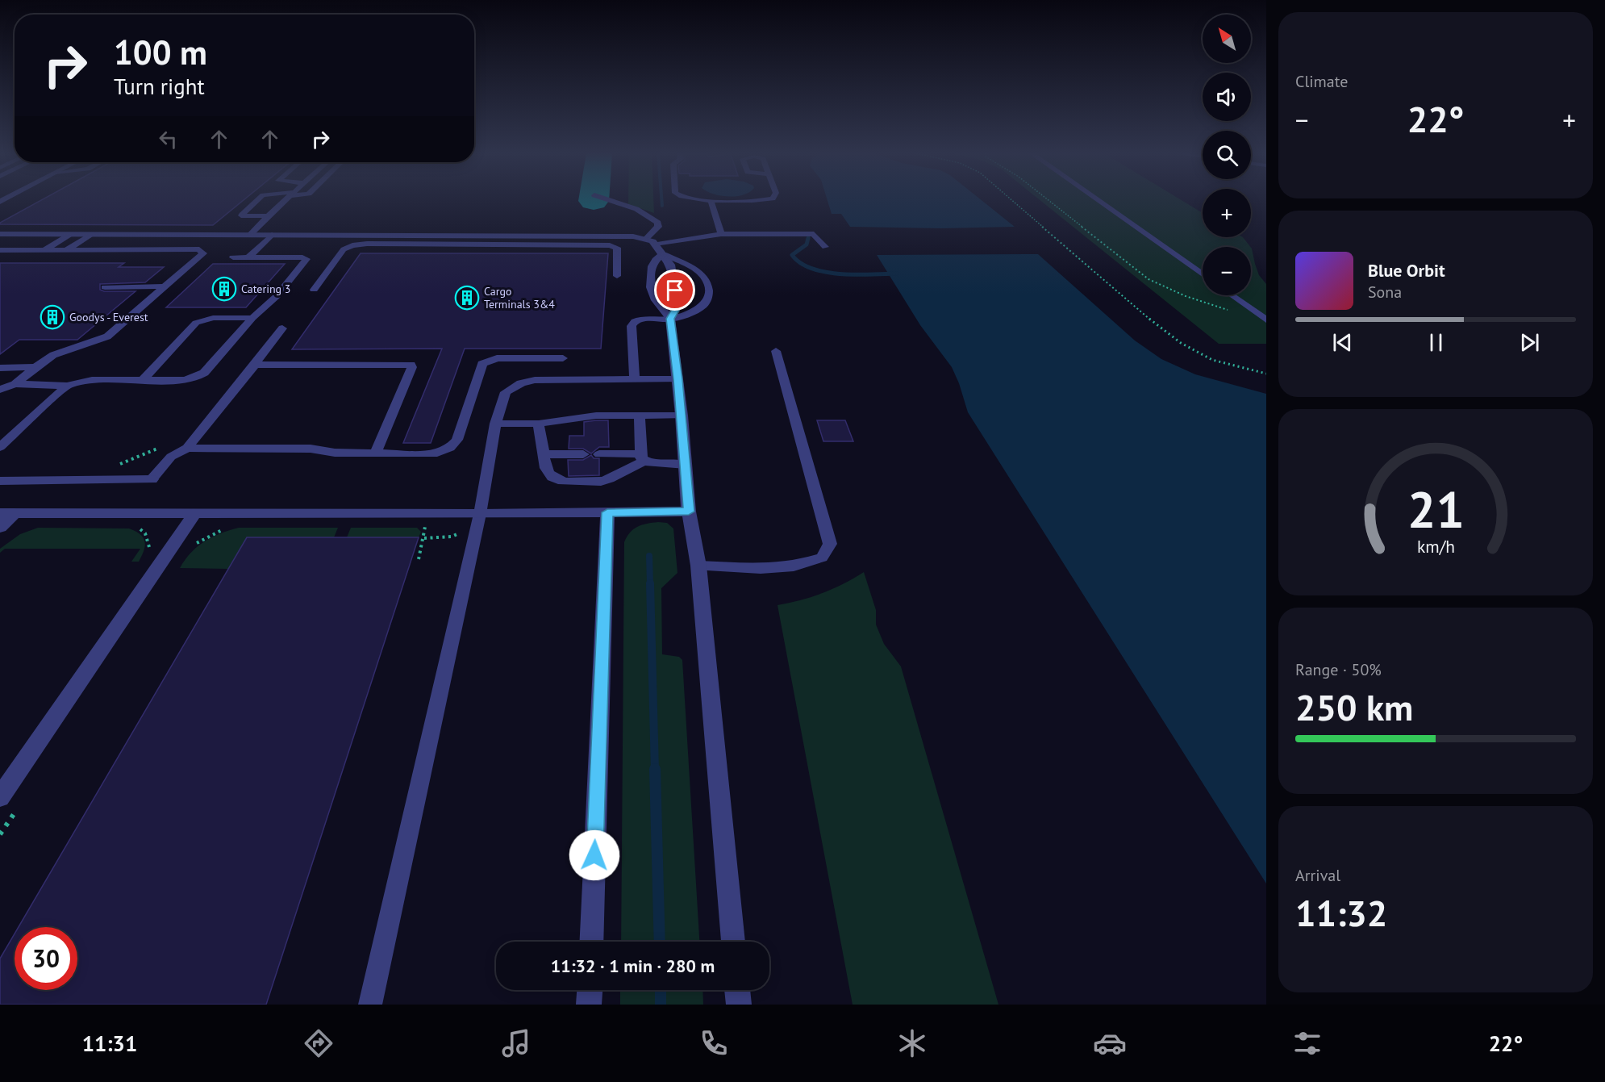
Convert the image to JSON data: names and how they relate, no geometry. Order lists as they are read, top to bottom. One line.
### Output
{"places":{"building":["Catering 3","Cargo Terminals 3&4","Goodys - Everest"]},"north":"top left","page":{"tile":["Climate",["Range · 50%","250 km"],["Arrival","11:32"]],"map_buttons":["+","−"],"turn":["100 m","Turn right"],"heat":["−","22°","+"],"song":["Blue Orbit","Sona"],"limit":"30","trip":"11:32 · 1 min · 280 m","tabs":["11:31","22°"],"gauge":["21","km/h"]}}
